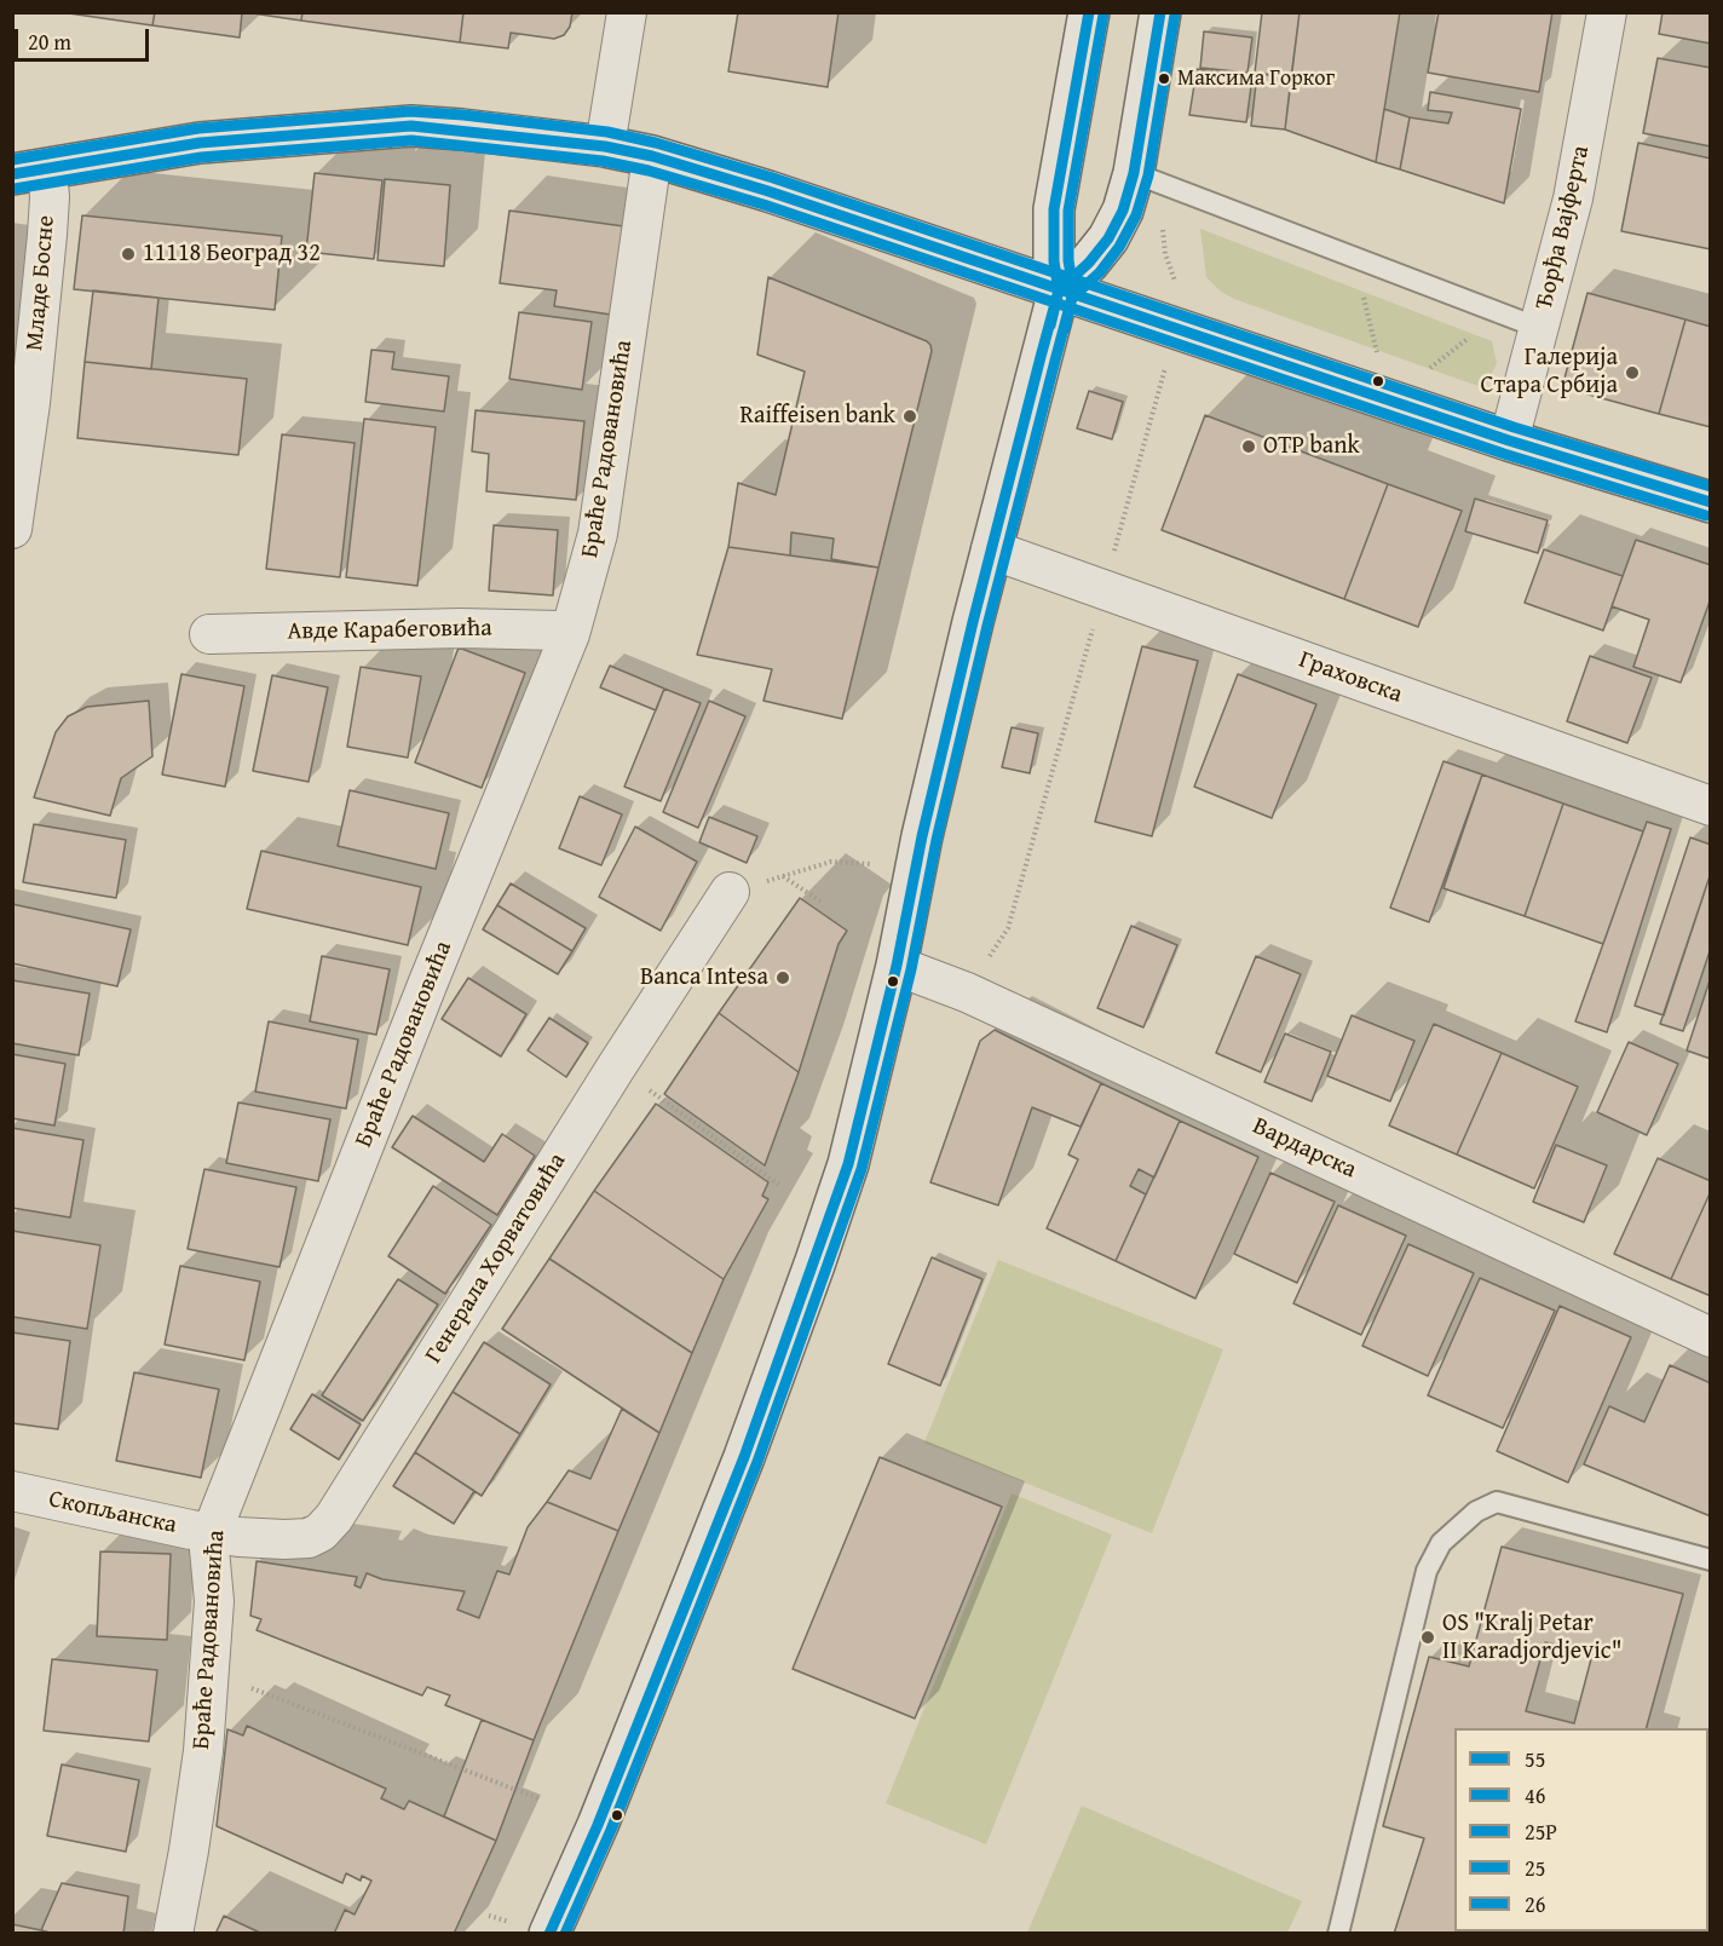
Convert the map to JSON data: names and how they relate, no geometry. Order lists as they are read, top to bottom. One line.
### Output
{"streets":{"street":["Ђорђа Вајферта","Младе Босне","Браће Радовановића","Авде Карабеговића","Граховска","Вардарска","Генерала Хорватовића","Скопљанска"]},"crossings":[["Браће Радовановића","Авде Карабеговића"],["Браће Радовановића","Генерала Хорватовића"],["Браће Радовановића","Скопљанска"],["Генерала Хорватовића","Скопљанска"]],"places":["Максима Горког","11118 Београд 32","Галерија Стара Србија","Raiffeisen bank","OTP bank","Banca Intesa","OS \"Kralj Petar II Karadjordjevic\""],"lines":["transit line 55","transit line 46","transit line 26","transit line 25P","transit line 25"],"legend":["55","46","25P","25","26"],"scale_bar":"20 m"}
